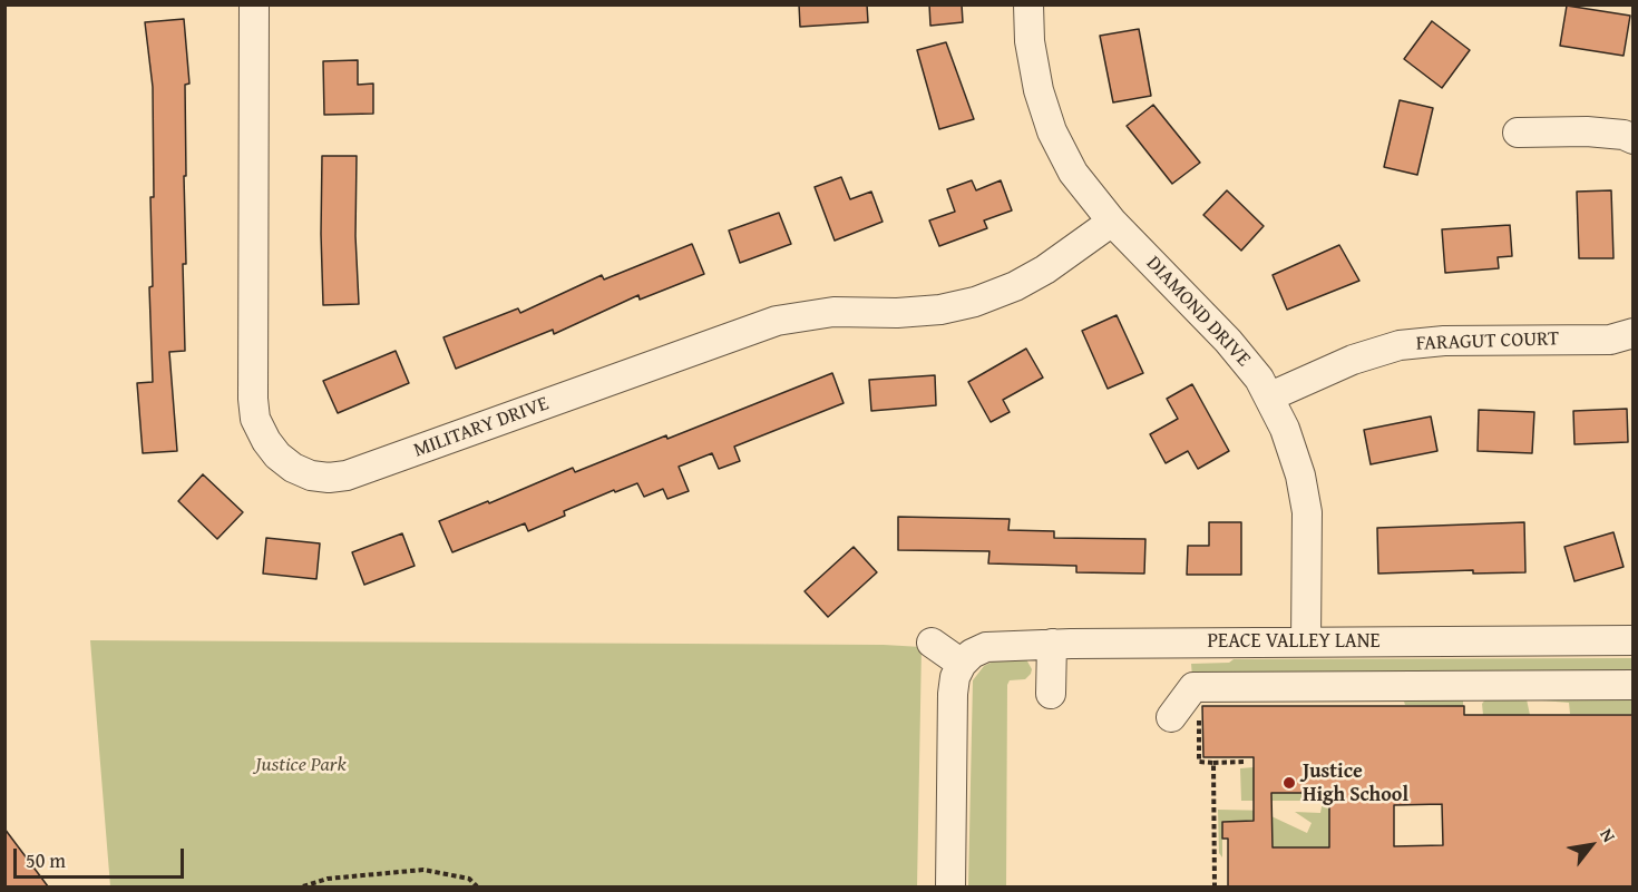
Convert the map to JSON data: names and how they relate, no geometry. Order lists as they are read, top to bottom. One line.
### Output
{"streets":{"street":["DIAMOND DRIVE","FARAGUT COURT","MILITARY DRIVE","PEACE VALLEY LANE"]},"crossings":[["DIAMOND DRIVE","FARAGUT COURT"],["DIAMOND DRIVE","MILITARY DRIVE"],["DIAMOND DRIVE","PEACE VALLEY LANE"]],"parks":["Justice Park"],"places":["Justice High School"],"scale_bar":"50 m","north":"top right"}
